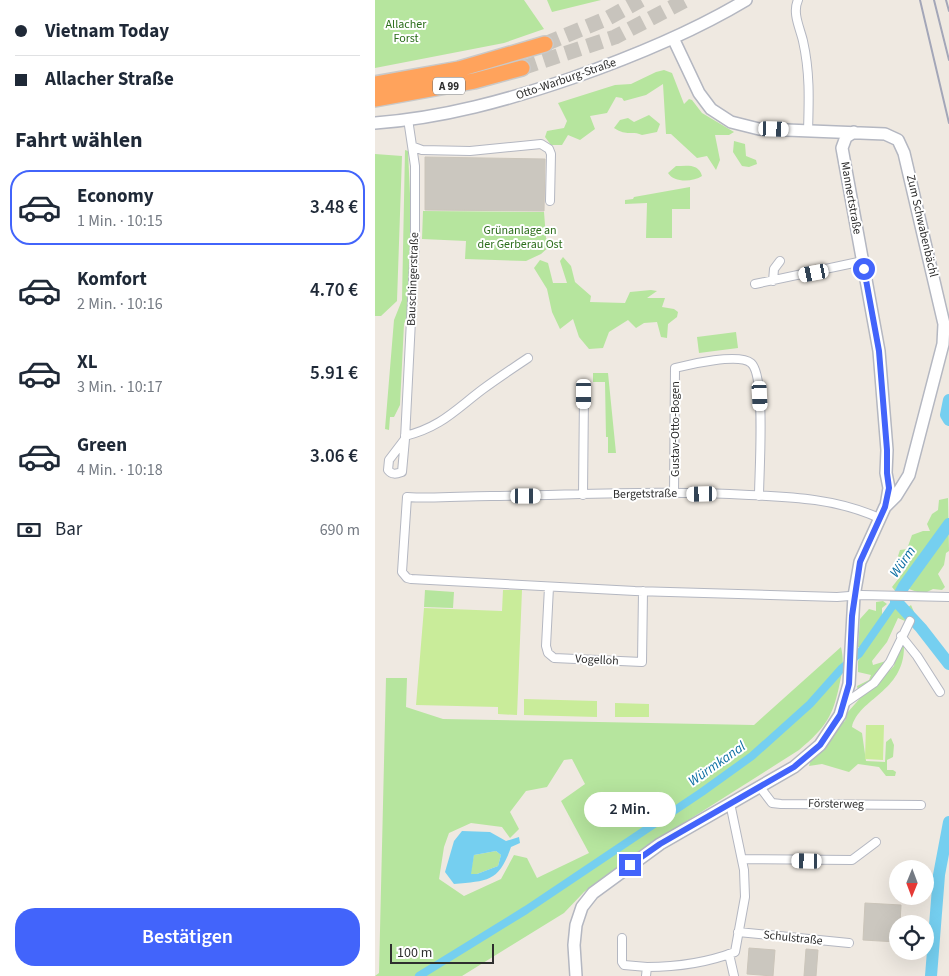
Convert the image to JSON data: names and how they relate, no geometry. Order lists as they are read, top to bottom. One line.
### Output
{"streets":{"highway":["A 99"],"street":["Otto-Warburg-Straße","Mannertstraße","Zum Schwabenbächl","Bauschingerstraße","Gustav-Otto-Bogen","Bergetstraße","Vogelloh","Försterweg","Schulstraße"]},"crossings":[["Otto-Warburg-Straße","Zum Schwabenbächl"],["Otto-Warburg-Straße","Bauschingerstraße"],["Mannertstraße","Zum Schwabenbächl"],["Zum Schwabenbächl","Bergetstraße"],["Zum Schwabenbächl","Försterweg"],["Gustav-Otto-Bogen","Bergetstraße"],["Bergetstraße","Vogelloh"]],"water":["Würm","Würmkanal"],"parks":["Allacher Forst","Grünanlage an der Gerberau Ost"],"scale_bar":"100 m","north":"bottom","page":{"banner":["Vietnam Today","Allacher Straße"],"heading":"Fahrt wählen","list":[{"name":"Economy","note":"1 Min. · 10:15","value":"3.48 €"},{"name":"Komfort","note":"2 Min. · 10:16","value":"4.70 €"},{"name":"XL","note":"3 Min. · 10:17","value":"5.91 €"},{"name":"Green","note":"4 Min. · 10:18","value":"3.06 €"}],"pay":["Bar","690 m"],"bubble":"2 Min.","buttons":"Bestätigen","scale":"100 m"}}
